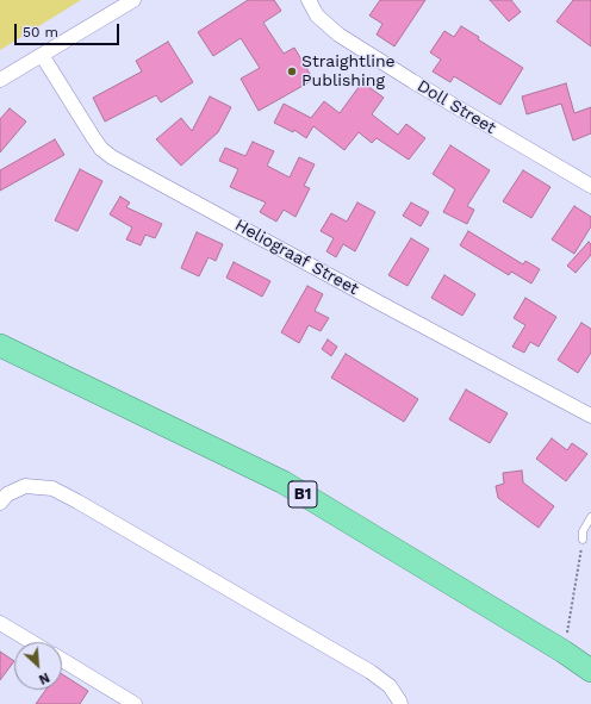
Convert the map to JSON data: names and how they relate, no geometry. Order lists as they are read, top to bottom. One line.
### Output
{"streets":{"highway":["B1"],"street":["Doll Street","Heliograaf Street"]},"places":["Straightline Publishing"],"scale_bar":"50 m","north":"bottom right"}
